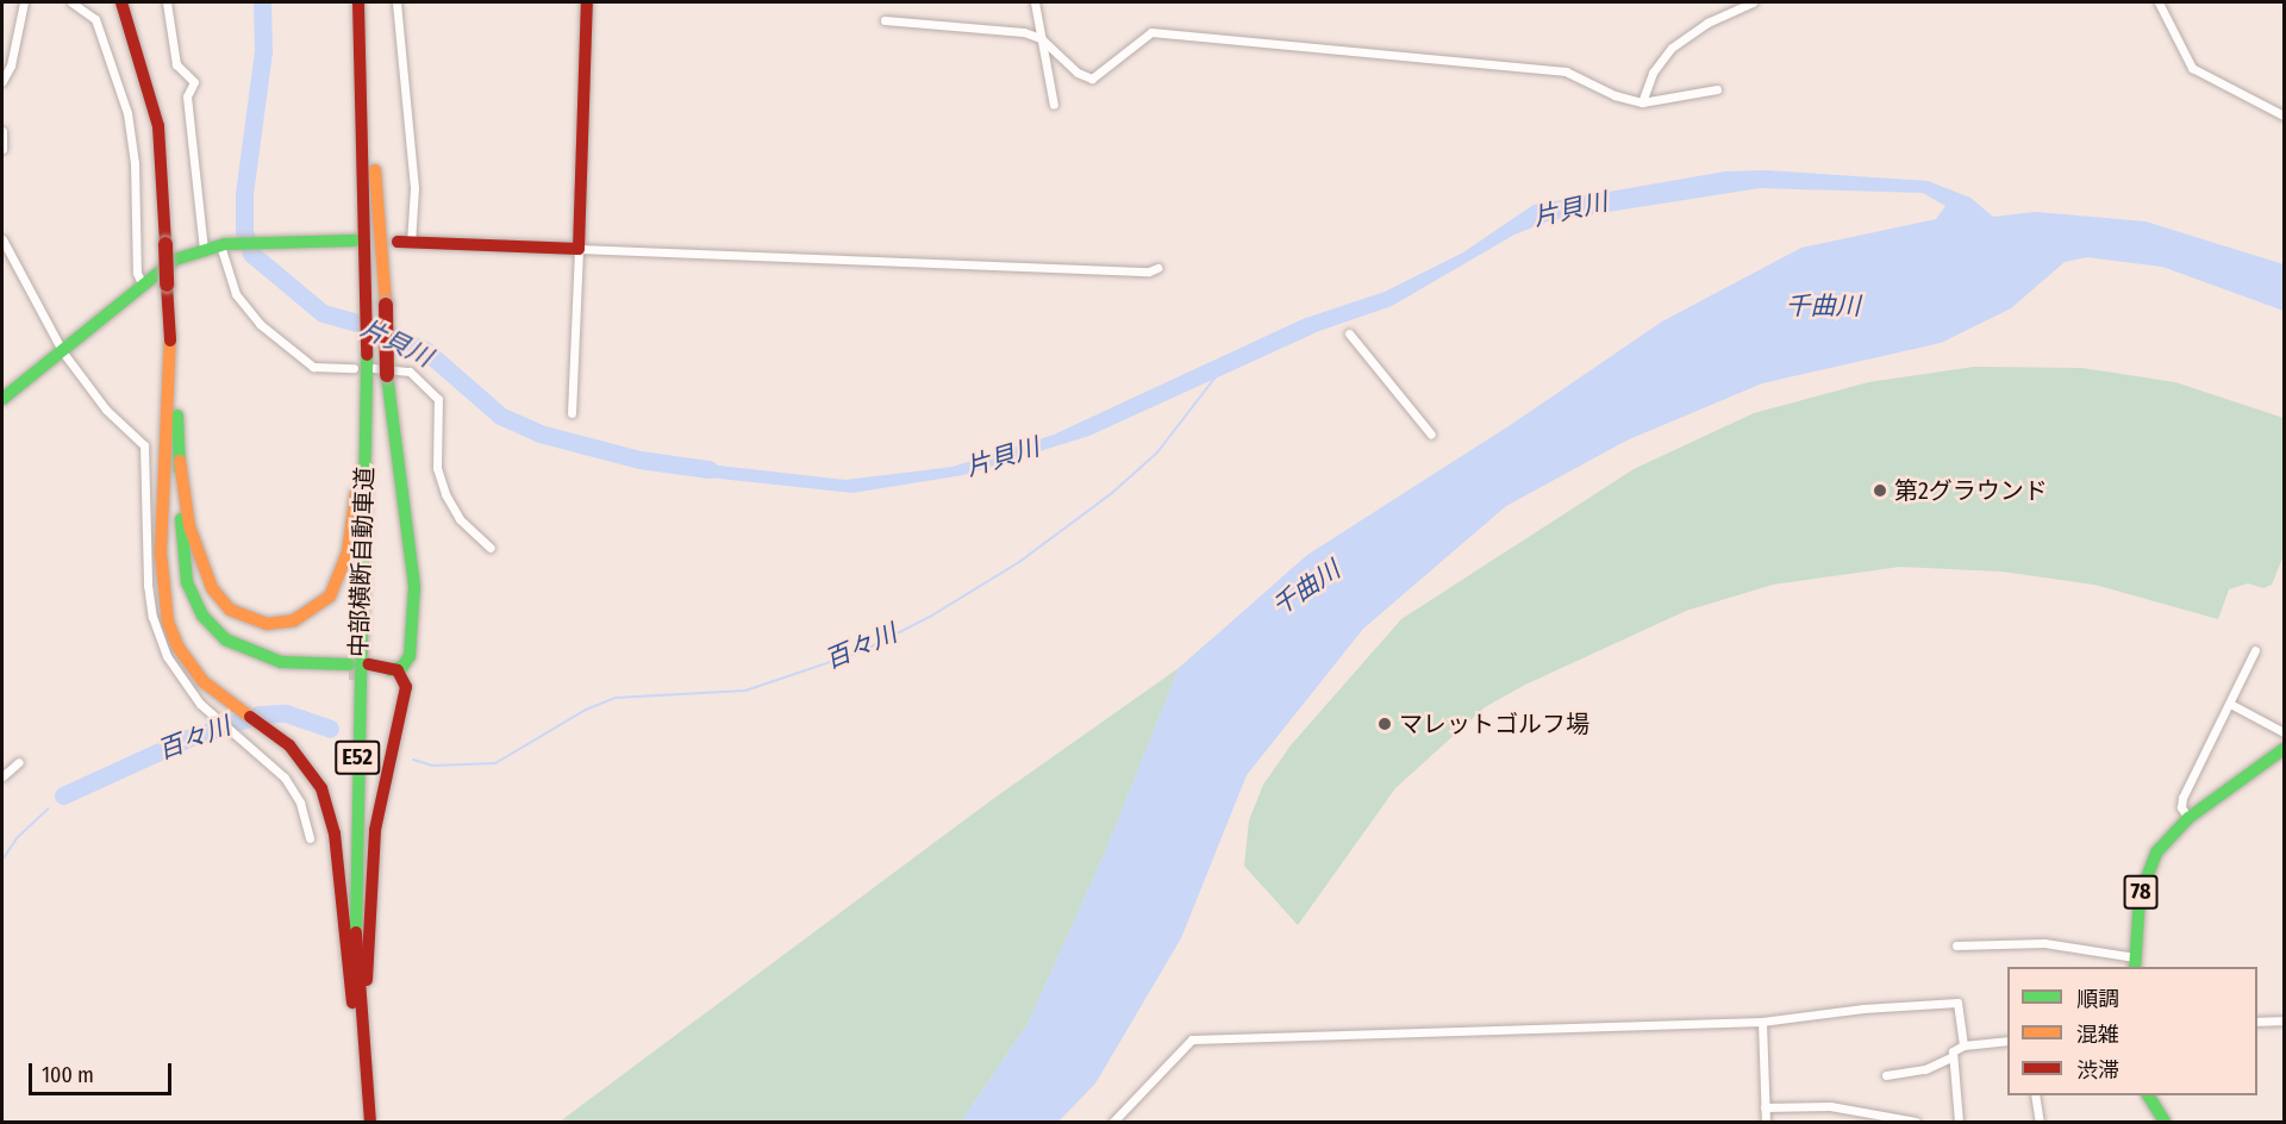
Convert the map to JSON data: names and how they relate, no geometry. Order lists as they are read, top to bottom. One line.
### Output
{"streets":{"main road":["中部横断自動車道","E52","78"]},"water":["片貝川","千曲川","百々川"],"places":["第2グラウンド","マレットゴルフ場"],"legend":["順調","混雑","渋滞"],"scale_bar":"100 m"}
